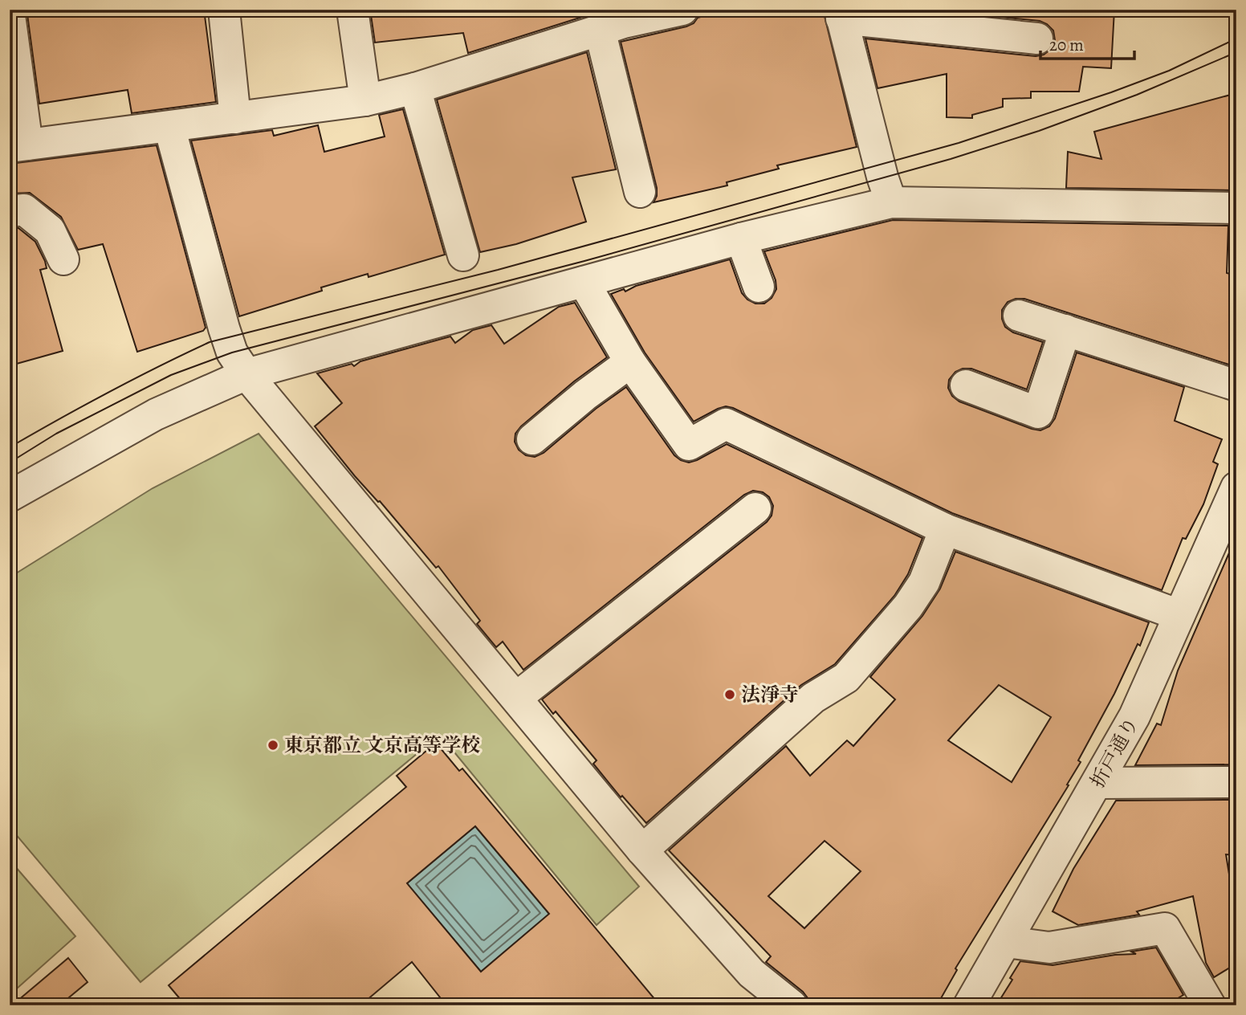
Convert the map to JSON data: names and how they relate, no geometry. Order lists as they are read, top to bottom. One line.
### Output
{"streets":{"street":["折戸通り"]},"places":["法淨寺","東京都立 文京高等学校"],"scale_bar":"20 m"}
